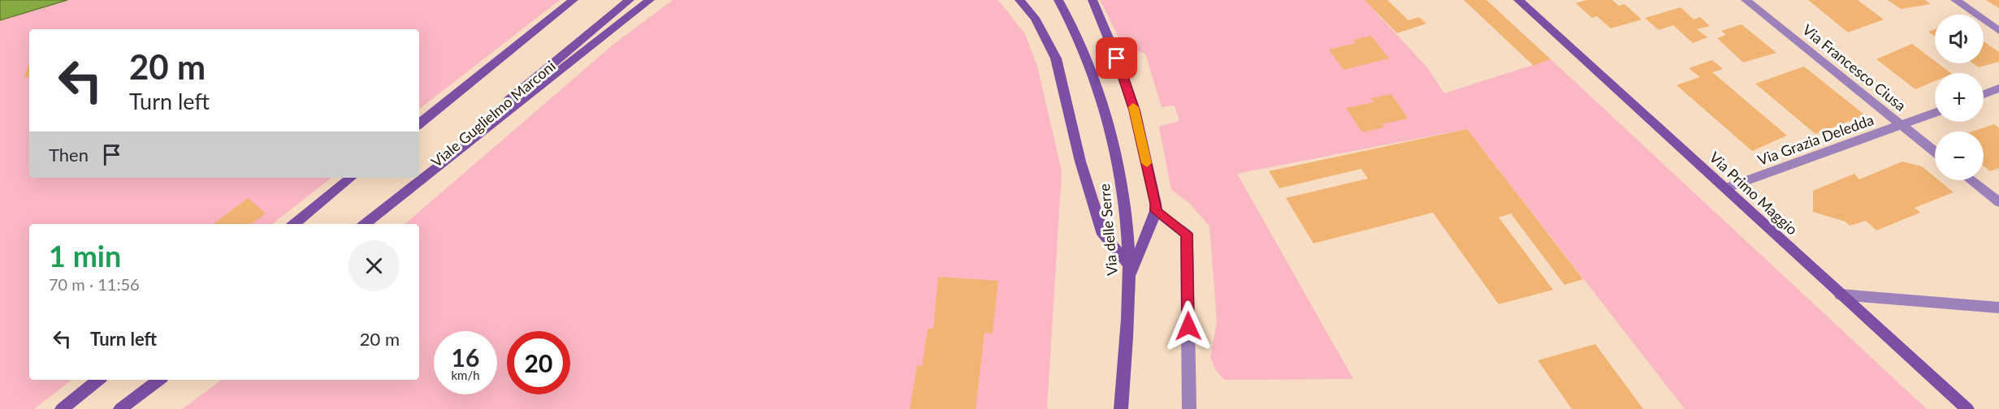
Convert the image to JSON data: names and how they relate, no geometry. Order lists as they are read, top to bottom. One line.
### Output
{"streets":{"main road":["Viale Guglielmo Marconi","Via Primo Maggio","Via delle Serre"],"street":["Via Francesco Ciusa","Via Grazia Deledda"]},"crossings":[["Via Francesco Ciusa","Via Grazia Deledda"],["Via Grazia Deledda","Via Primo Maggio"]],"page":{"map_buttons":["+","−"],"turn":["20 m","Turn left"],"then":"Then","heading":["1 min","70 m · 11:56"],"list":[{"name":"Turn left","value":"20 m"}],"speed":"16 km/h","limit":"20"}}
